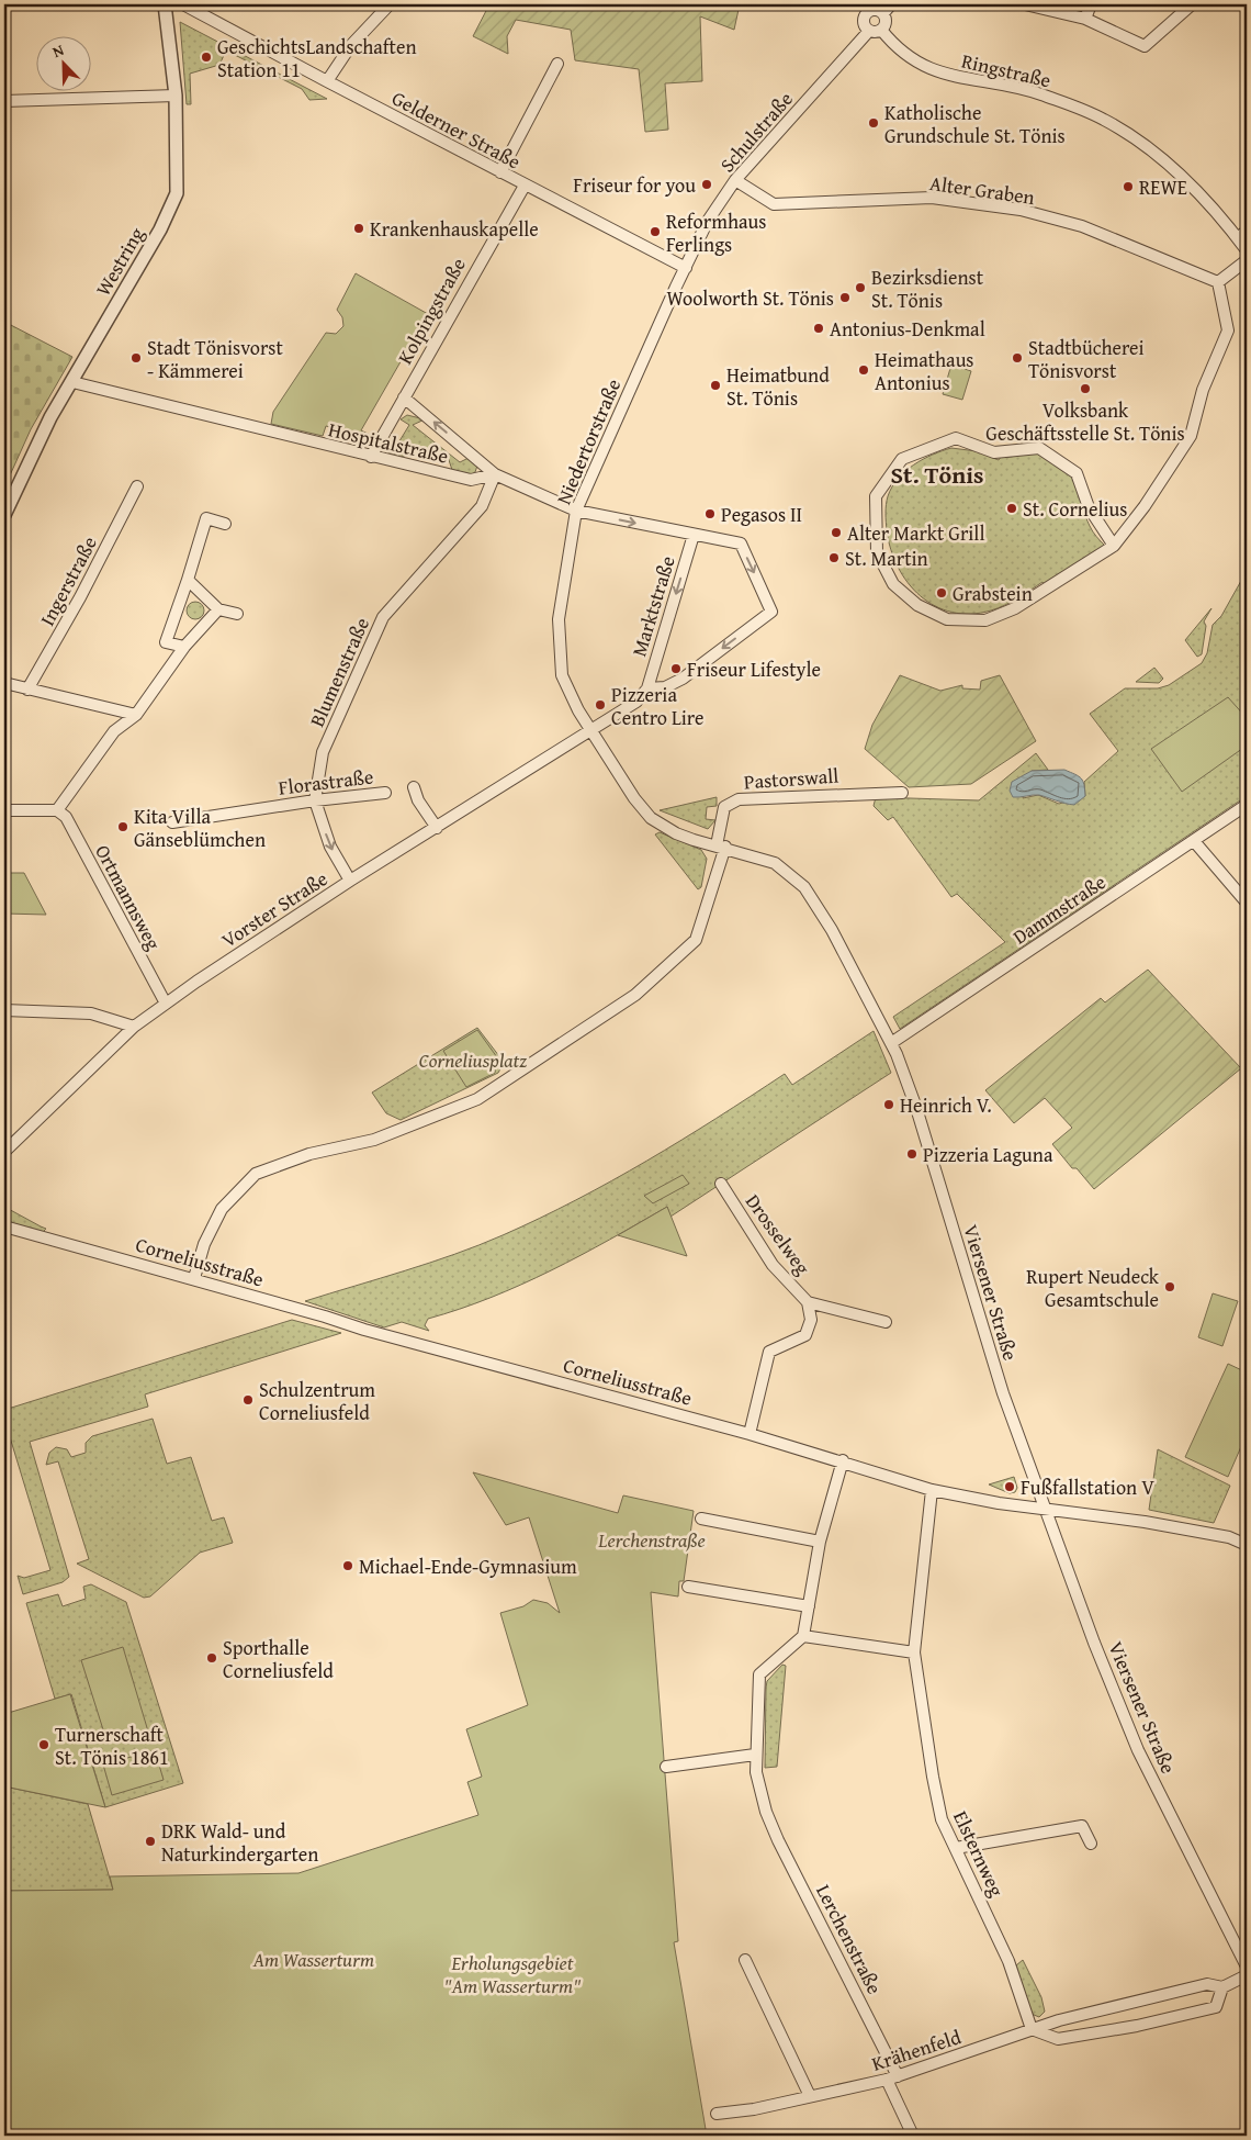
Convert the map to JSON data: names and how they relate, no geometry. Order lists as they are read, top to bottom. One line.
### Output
{"streets":{"street":["Ringstraße","Gelderner Straße","Schulstraße","Alter Graben","Westring","Kolpingstraße","Niedertorstraße","Hospitalstraße","Ingerstraße","Marktstraße","Blumenstraße","Pastorswall","Florastraße","Ortmannsweg","Vorster Straße","Dammstraße","Drosselweg","Corneliusstraße","Viersener Straße","Elsternweg","Lerchenstraße","Krähenfeld"]},"crossings":[["Ringstraße","Schulstraße"],["Gelderner Straße","Schulstraße"],["Gelderner Straße","Kolpingstraße"],["Gelderner Straße","Niedertorstraße"],["Schulstraße","Alter Graben"],["Schulstraße","Niedertorstraße"],["Westring","Hospitalstraße"],["Kolpingstraße","Hospitalstraße"],["Niedertorstraße","Vorster Straße"],["Niedertorstraße","Viersener Straße"],["Hospitalstraße","Blumenstraße"],["Marktstraße","Vorster Straße"],["Blumenstraße","Florastraße"],["Blumenstraße","Vorster Straße"],["Pastorswall","Viersener Straße"],["Ortmannsweg","Vorster Straße"],["Vorster Straße","Viersener Straße"],["Dammstraße","Viersener Straße"],["Drosselweg","Corneliusstraße"],["Corneliusstraße","Viersener Straße"],["Corneliusstraße","Elsternweg"],["Elsternweg","Krähenfeld"],["Lerchenstraße","Krähenfeld"]],"one_way":["Marktstraße"],"districts":["St. Tönis"],"parks":["Corneliusplatz","Lerchenstraße","Am Wasserturm","Erholungsgebiet \"Am Wasserturm\""],"places":["GeschichtsLandschaften Station 11","Katholische Grundschule St. Tönis","Friseur for you","REWE","Krankenhauskapelle","Reformhaus Ferlings","Bezirksdienst St. Tönis","Woolworth St. Tönis","Antonius-Denkmal","Stadt Tönisvorst - Kämmerei","Stadtbücherei Tönisvorst","Heimathaus Antonius","Heimatbund St. Tönis","Volksbank Geschäftsstelle St. Tönis","St. Cornelius","Pegasos II","Alter Markt Grill","St. Martin","Grabstein","Friseur Lifestyle","Pizzeria Centro Lire","Kita Villa Gänseblümchen","Heinrich V.","Pizzeria Laguna","Rupert Neudeck Gesamtschule","Schulzentrum Corneliusfeld","Fußfallstation V","Michael-Ende-Gymnasium","Sporthalle Corneliusfeld","Turnerschaft St. Tönis 1861","DRK Wald- und Naturkindergarten"],"north":"top left"}
